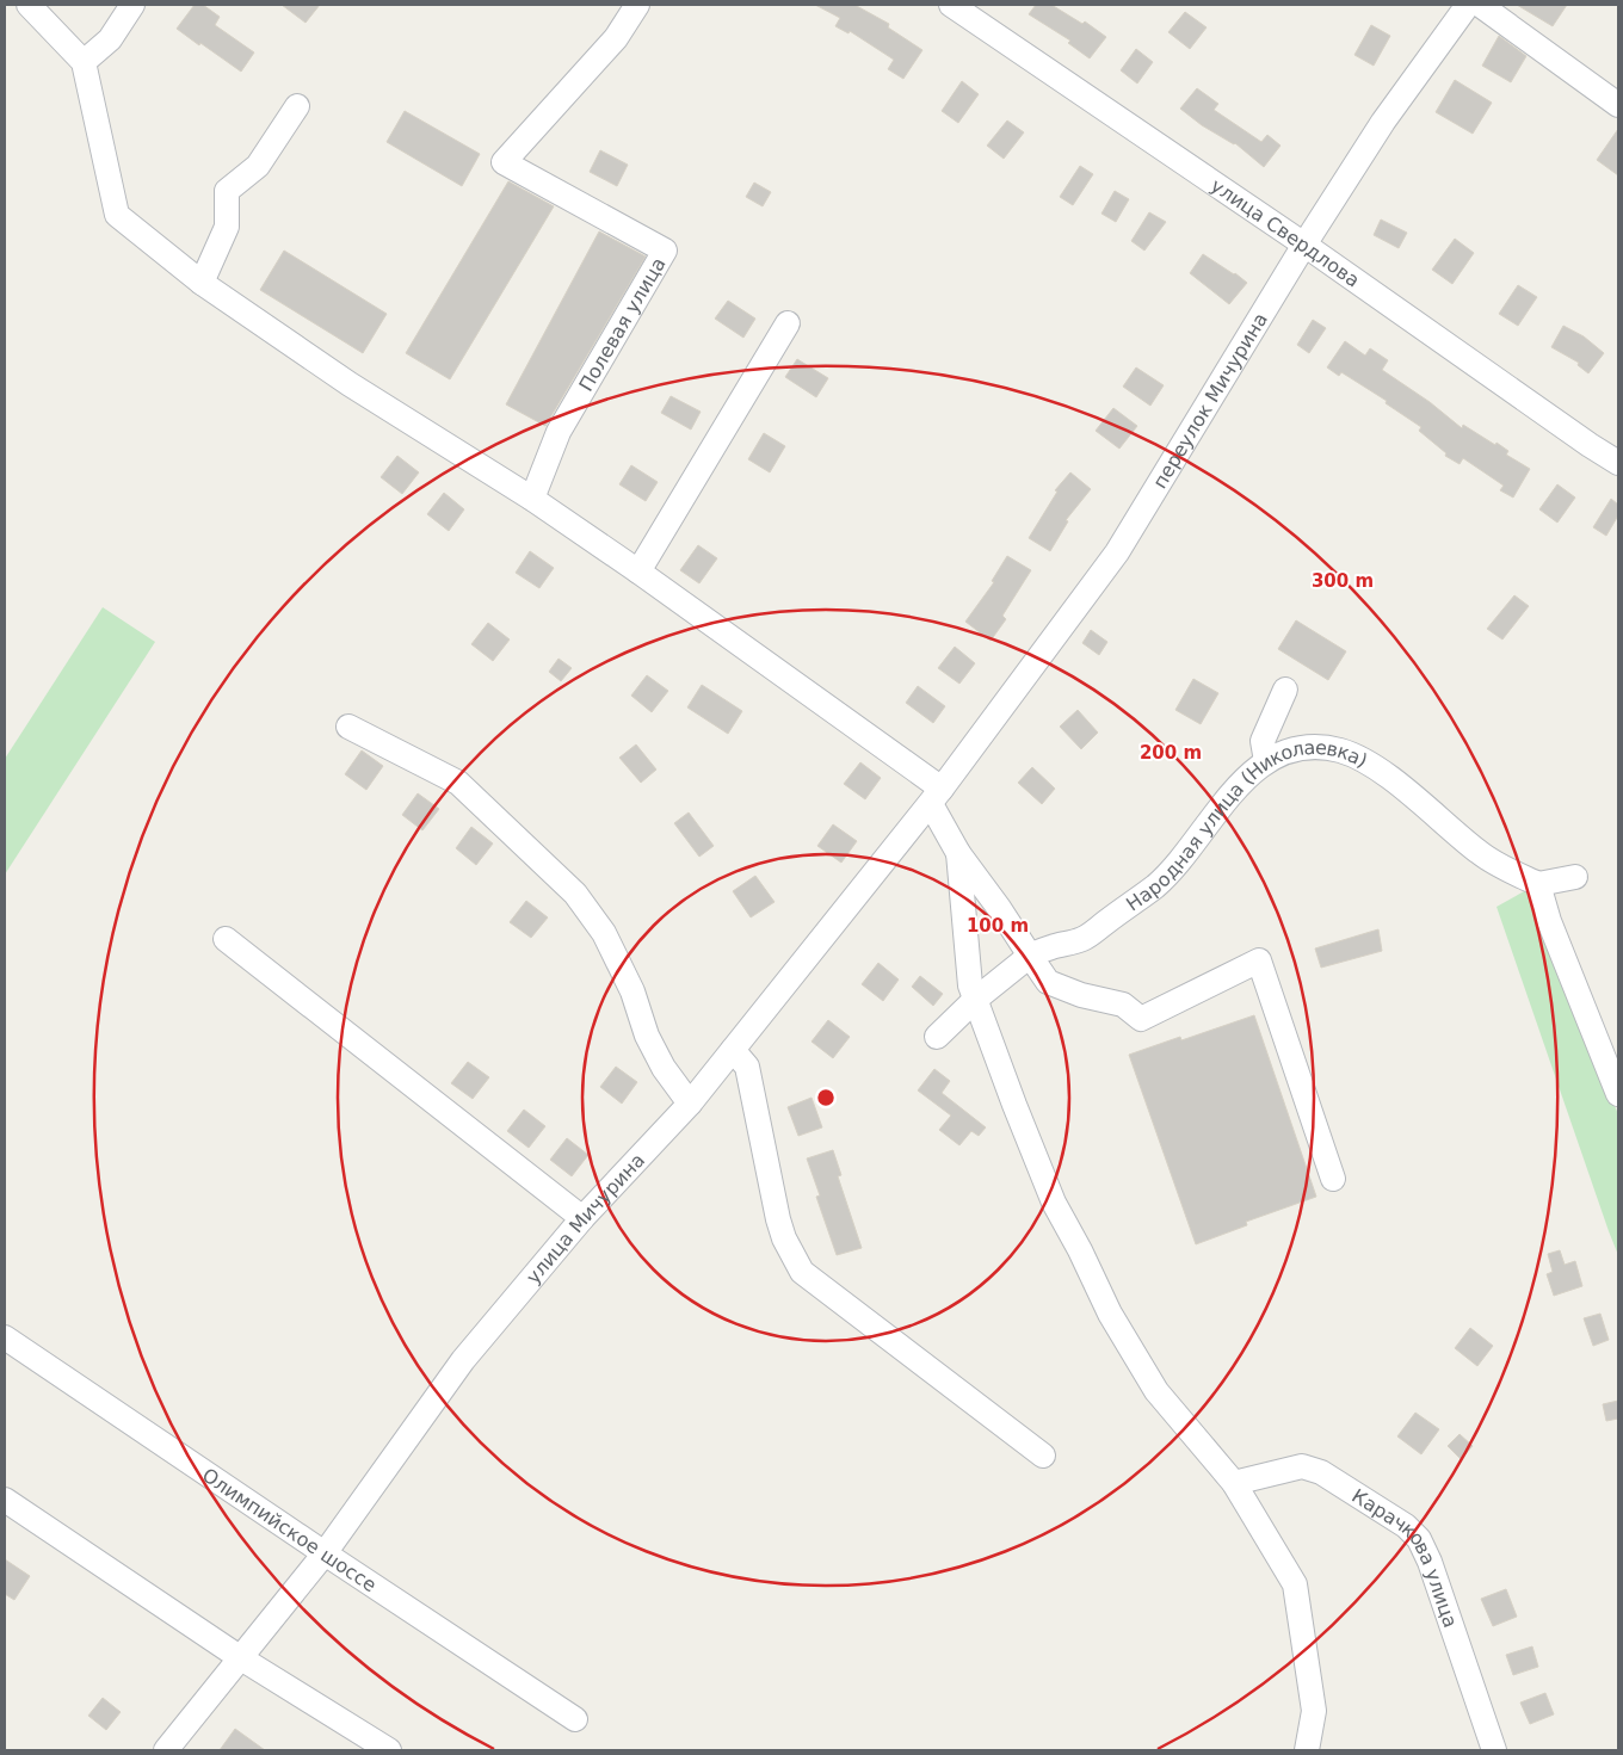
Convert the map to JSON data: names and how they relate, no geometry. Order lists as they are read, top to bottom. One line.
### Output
{"streets":{"street":["улица Свердлова","Полевая улица","переулок Мичурина","Народная улица (Николаевка)","улица Мичурина","Олимпийское шоссе","Карачкова улица"]},"crossings":[["улица Свердлова","переулок Мичурина"],["переулок Мичурина","улица Мичурина"],["улица Мичурина","Олимпийское шоссе"]],"rings":["300 m","200 m","100 m"]}
